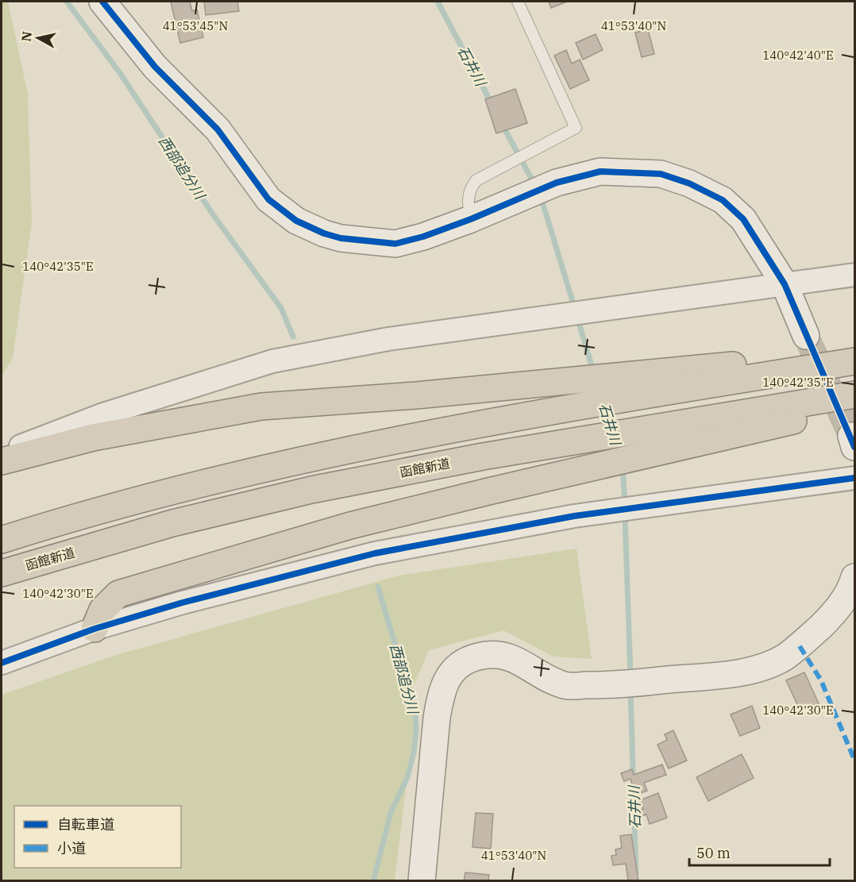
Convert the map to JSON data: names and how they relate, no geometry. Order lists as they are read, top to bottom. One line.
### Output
{"streets":{"highway":["函館新道"]},"water":["石井川","西部追分川"],"legend":["自転車道","小道"],"scale_bar":"50 m","north":"left","coordinates":["41°53'45\"N","41°53'40\"N","140°42'40\"E","140°42'35\"E","140°42'30\"E"]}
